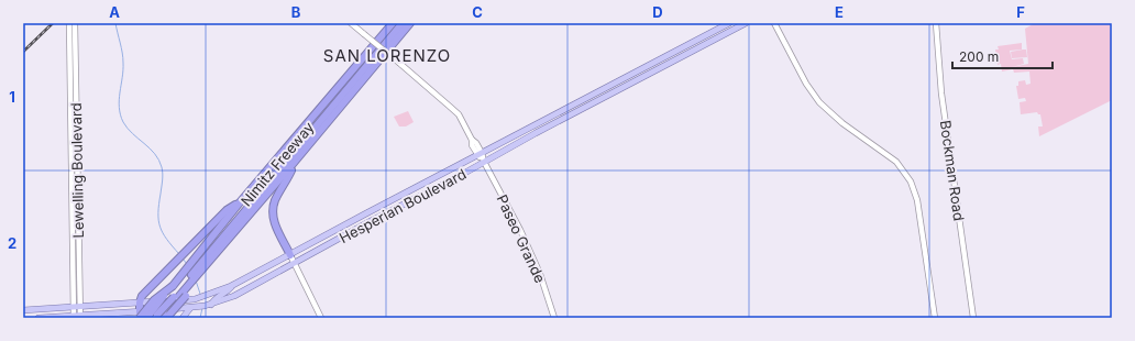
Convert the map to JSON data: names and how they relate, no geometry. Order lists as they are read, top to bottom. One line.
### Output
{"streets":{"highway":["Nimitz Freeway"],"main road":["Hesperian Boulevard"],"street":["Lewelling Boulevard","Bockman Road","Paseo Grande"]},"crossings":[["Lewelling Boulevard","Hesperian Boulevard"],["Hesperian Boulevard","Paseo Grande"]],"districts":["SAN LORENZO"],"scale_bar":"200 m","grid":{"columns":["A","B","C","D","E","F"],"rows":["1","2"]}}
